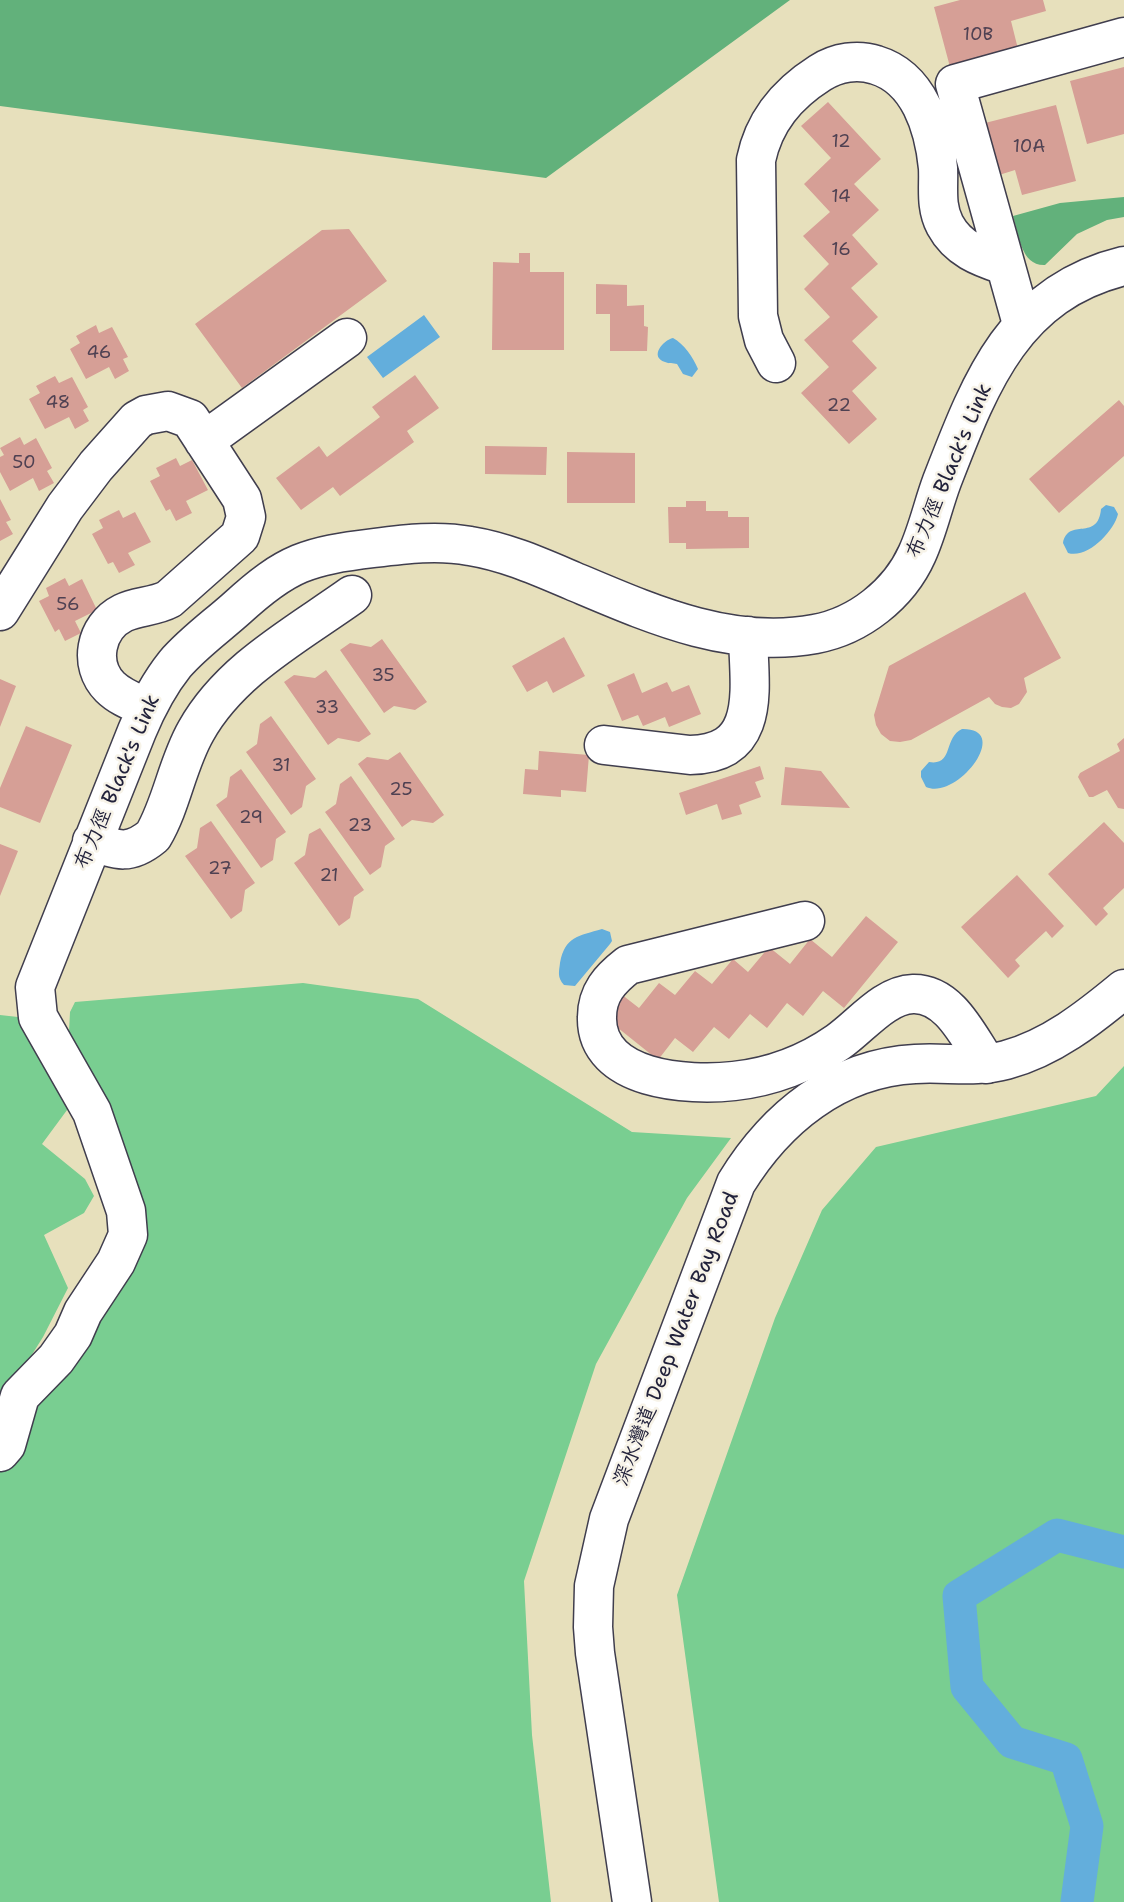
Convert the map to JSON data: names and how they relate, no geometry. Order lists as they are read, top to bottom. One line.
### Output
{"streets":{"street":["布力徑 Black's Link","深水灣道 Deep Water Bay Road"]},"house_numbers":["10B","12","10A","14","16","46","48","22","50","56","35","33","31","25","29","23","27","21"]}
